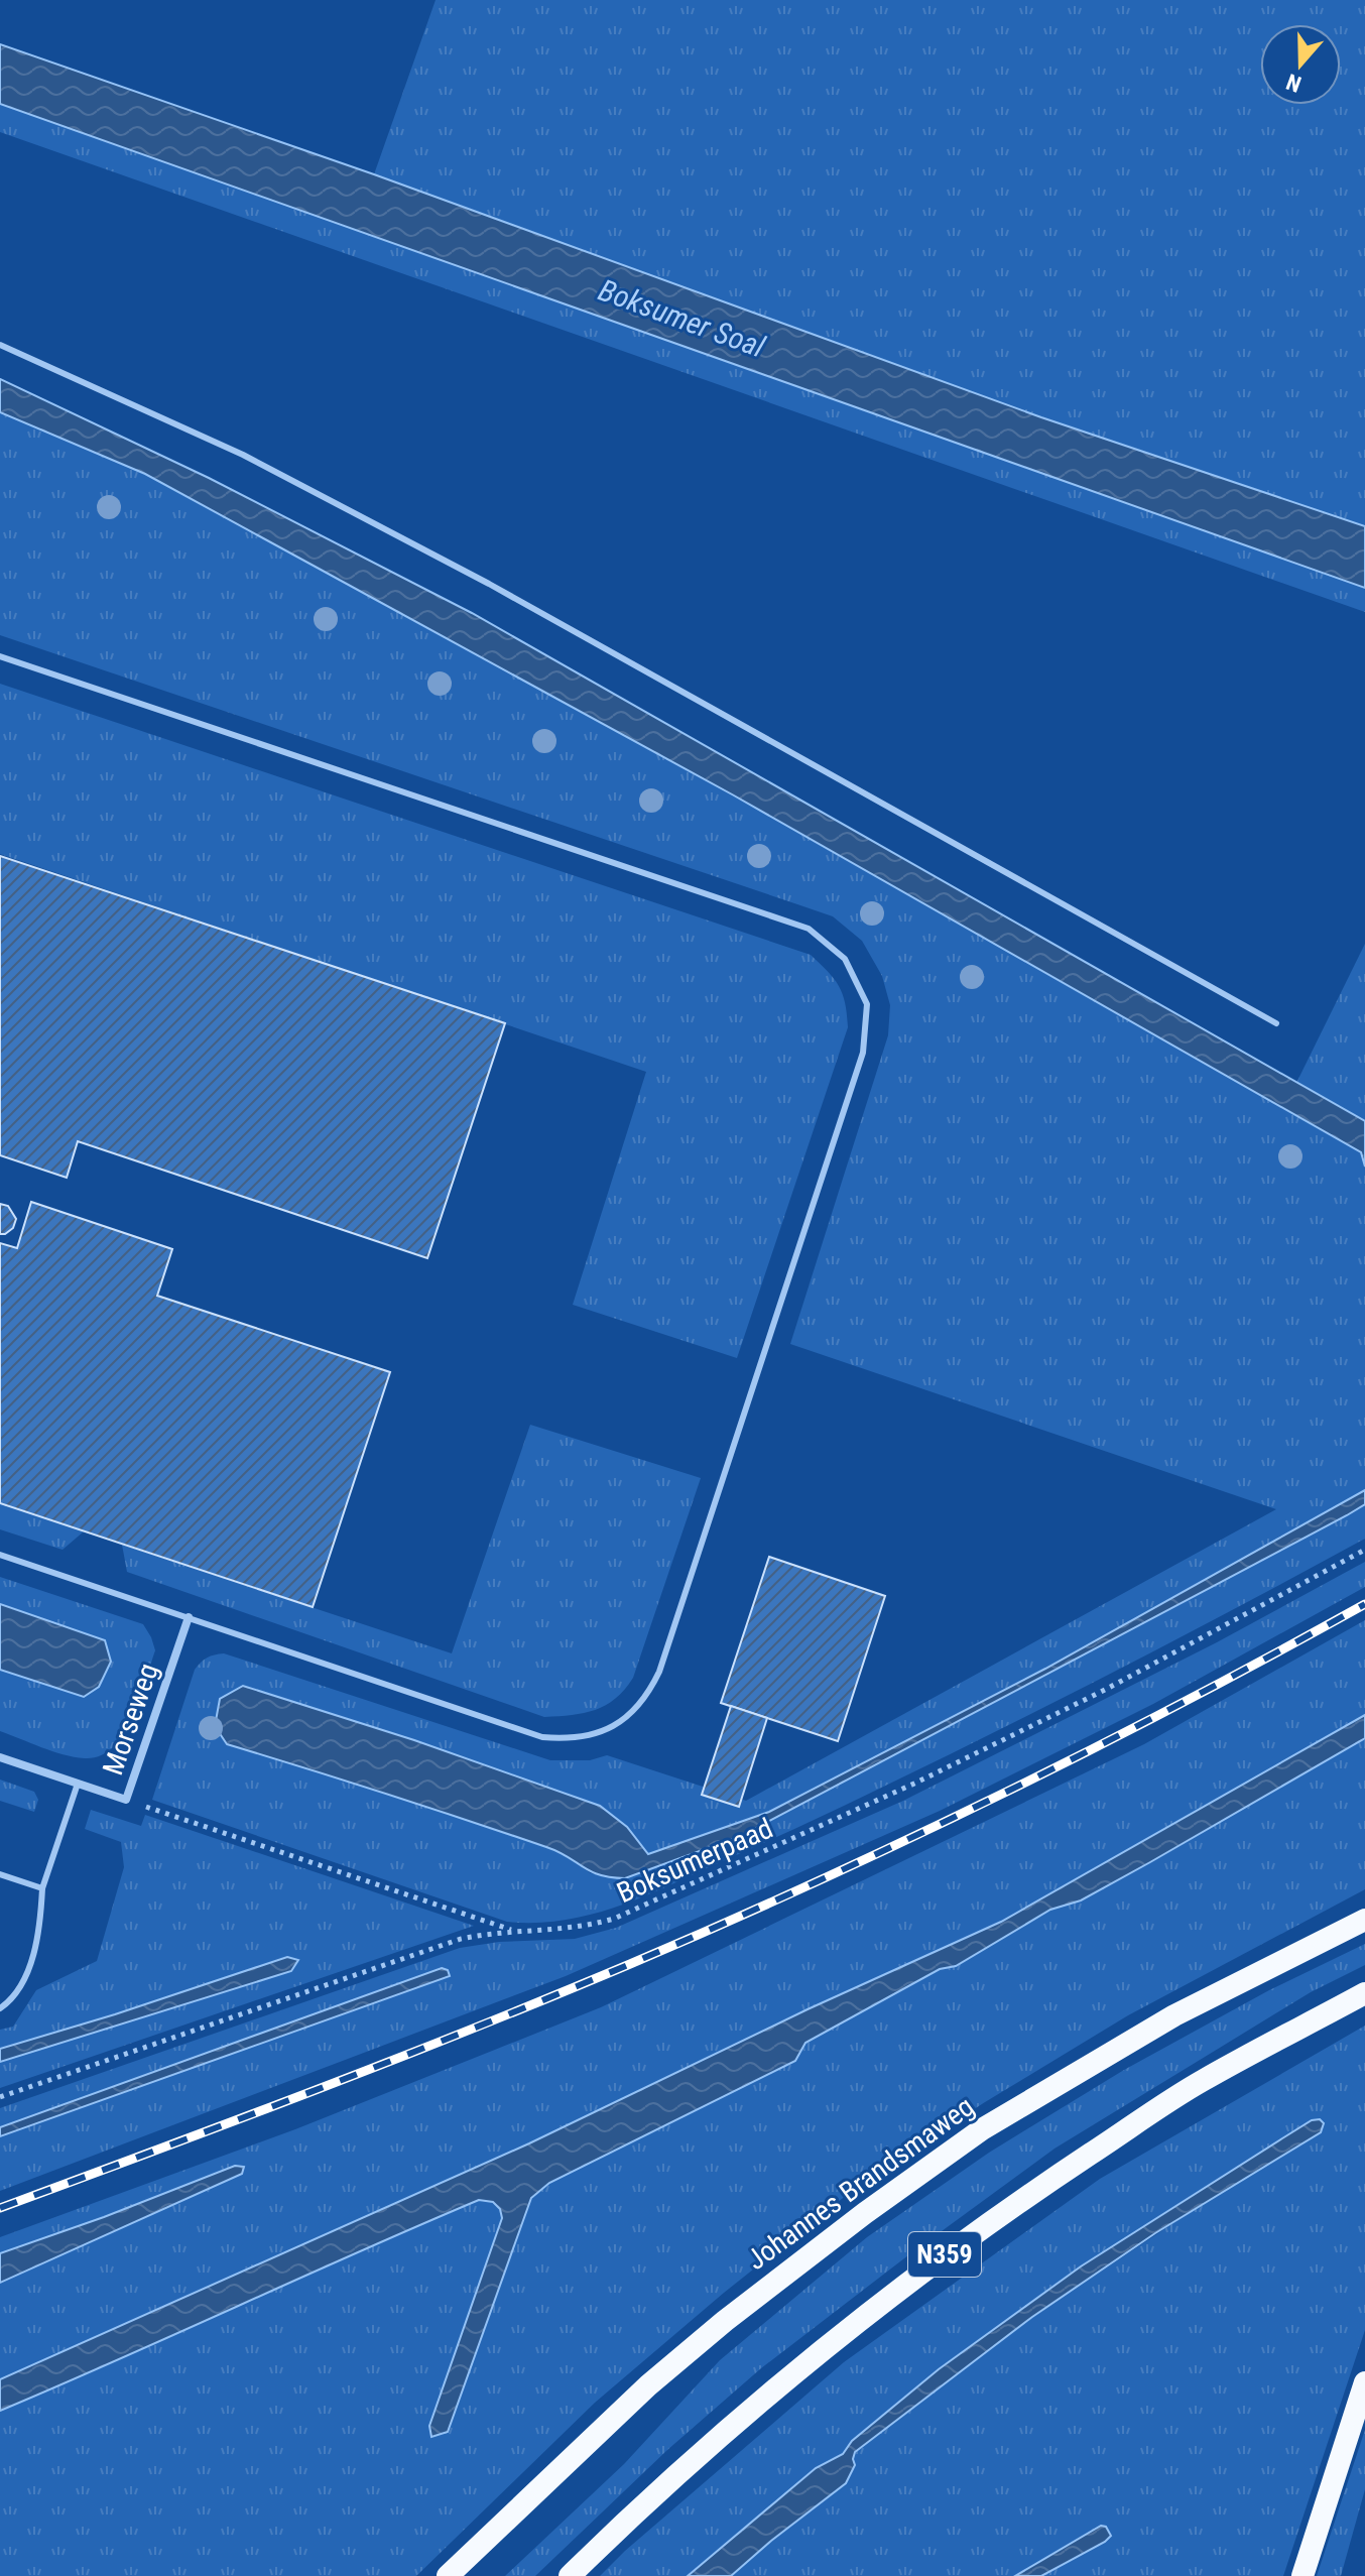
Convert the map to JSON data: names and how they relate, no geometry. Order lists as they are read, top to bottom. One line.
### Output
{"streets":{"highway":["Johannes Brandsmaweg","N359"],"street":["Morseweg"],"path":["Boksumerpaad"]},"water":["Boksumer Soal"],"north":"bottom"}
